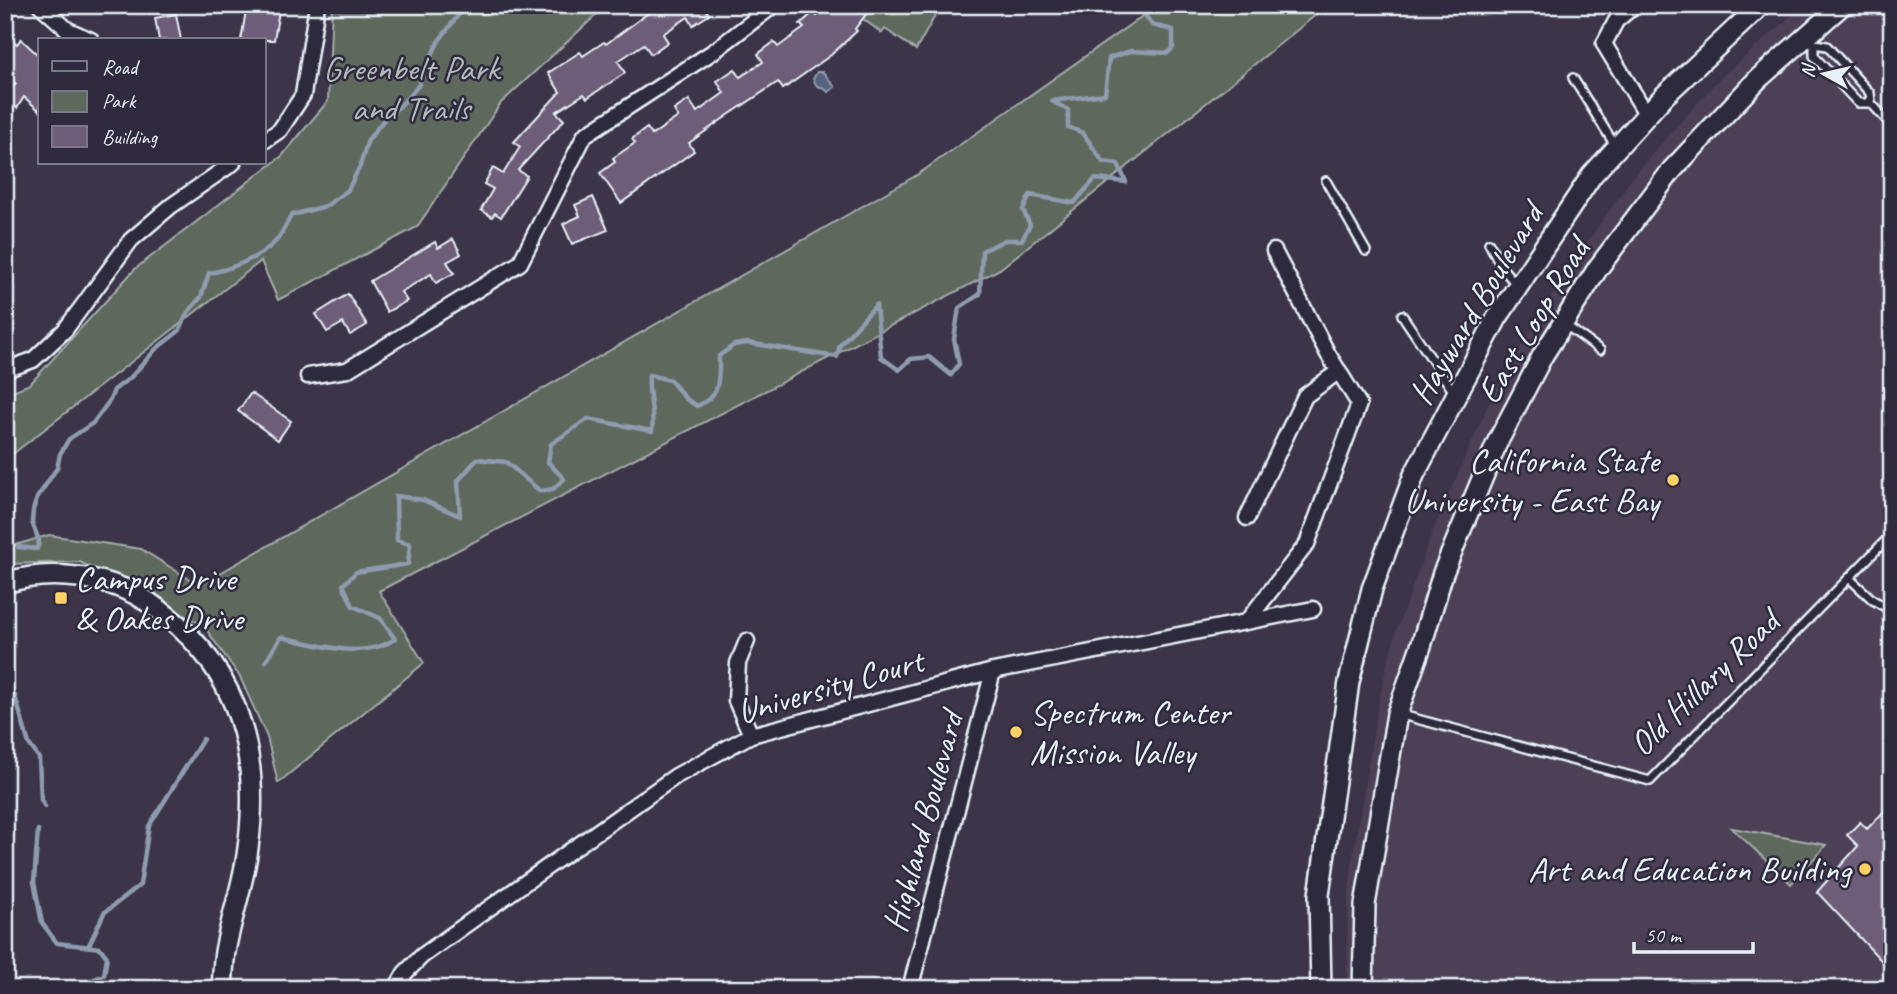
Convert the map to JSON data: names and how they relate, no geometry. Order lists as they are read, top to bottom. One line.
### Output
{"streets":{"street":["Hayward Boulevard","East Loop Road","University Court","Highland Boulevard"],"lane":["Old Hillary Road"]},"crossings":[["East Loop Road","Old Hillary Road"],["University Court","Highland Boulevard"]],"parks":["Greenbelt Park and Trails"],"places":{"other":["California State University - East Bay","Spectrum Center Mission Valley","Art and Education Building"],"transit":["Campus Drive & Oakes Drive"]},"legend":["Road","Park","Building"],"scale_bar":"50 m","north":"left"}
